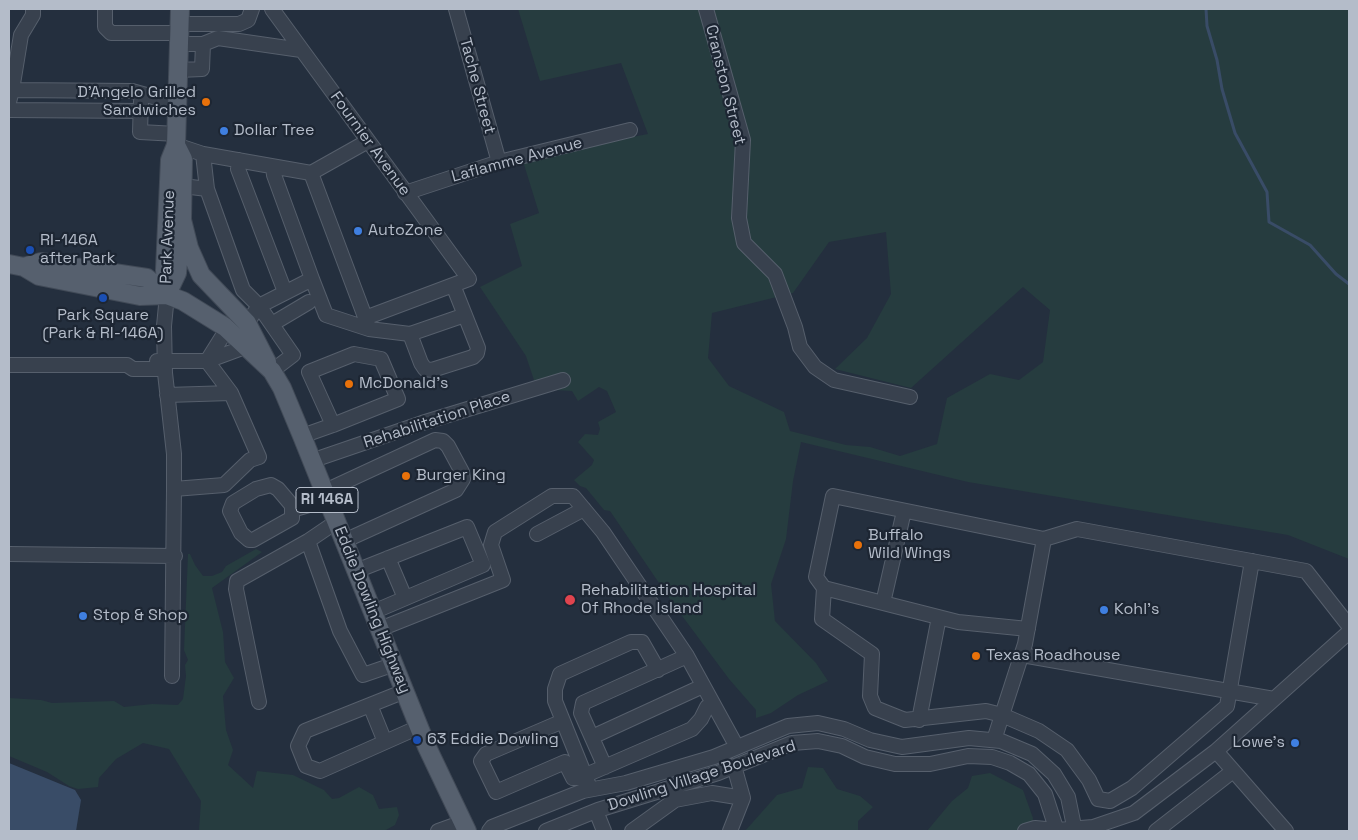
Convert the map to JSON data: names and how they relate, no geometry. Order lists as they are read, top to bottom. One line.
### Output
{"streets":{"main road":["Park Avenue","RI 146A","Eddie Dowling Highway"],"street":["Cranston Street","Tache Street","Fournier Avenue","Laflamme Avenue","Rehabilitation Place","Dowling Village Boulevard"]},"crossings":[["Tache Street","Laflamme Avenue"],["Fournier Avenue","Laflamme Avenue"],["Park Avenue","RI 146A"],["Park Avenue","Eddie Dowling Highway"],["Rehabilitation Place","Eddie Dowling Highway"],["RI 146A","Eddie Dowling Highway"]],"places":["D'Angelo Grilled Sandwiches","Dollar Tree","AutoZone","RI-146A after Park","Park Square (Park & RI-146A)","McDonald's","Burger King","Buffalo Wild Wings","Rehabilitation Hospital Of Rhode Island","Kohl's","Stop & Shop","Texas Roadhouse","63 Eddie Dowling","Lowe's"]}
